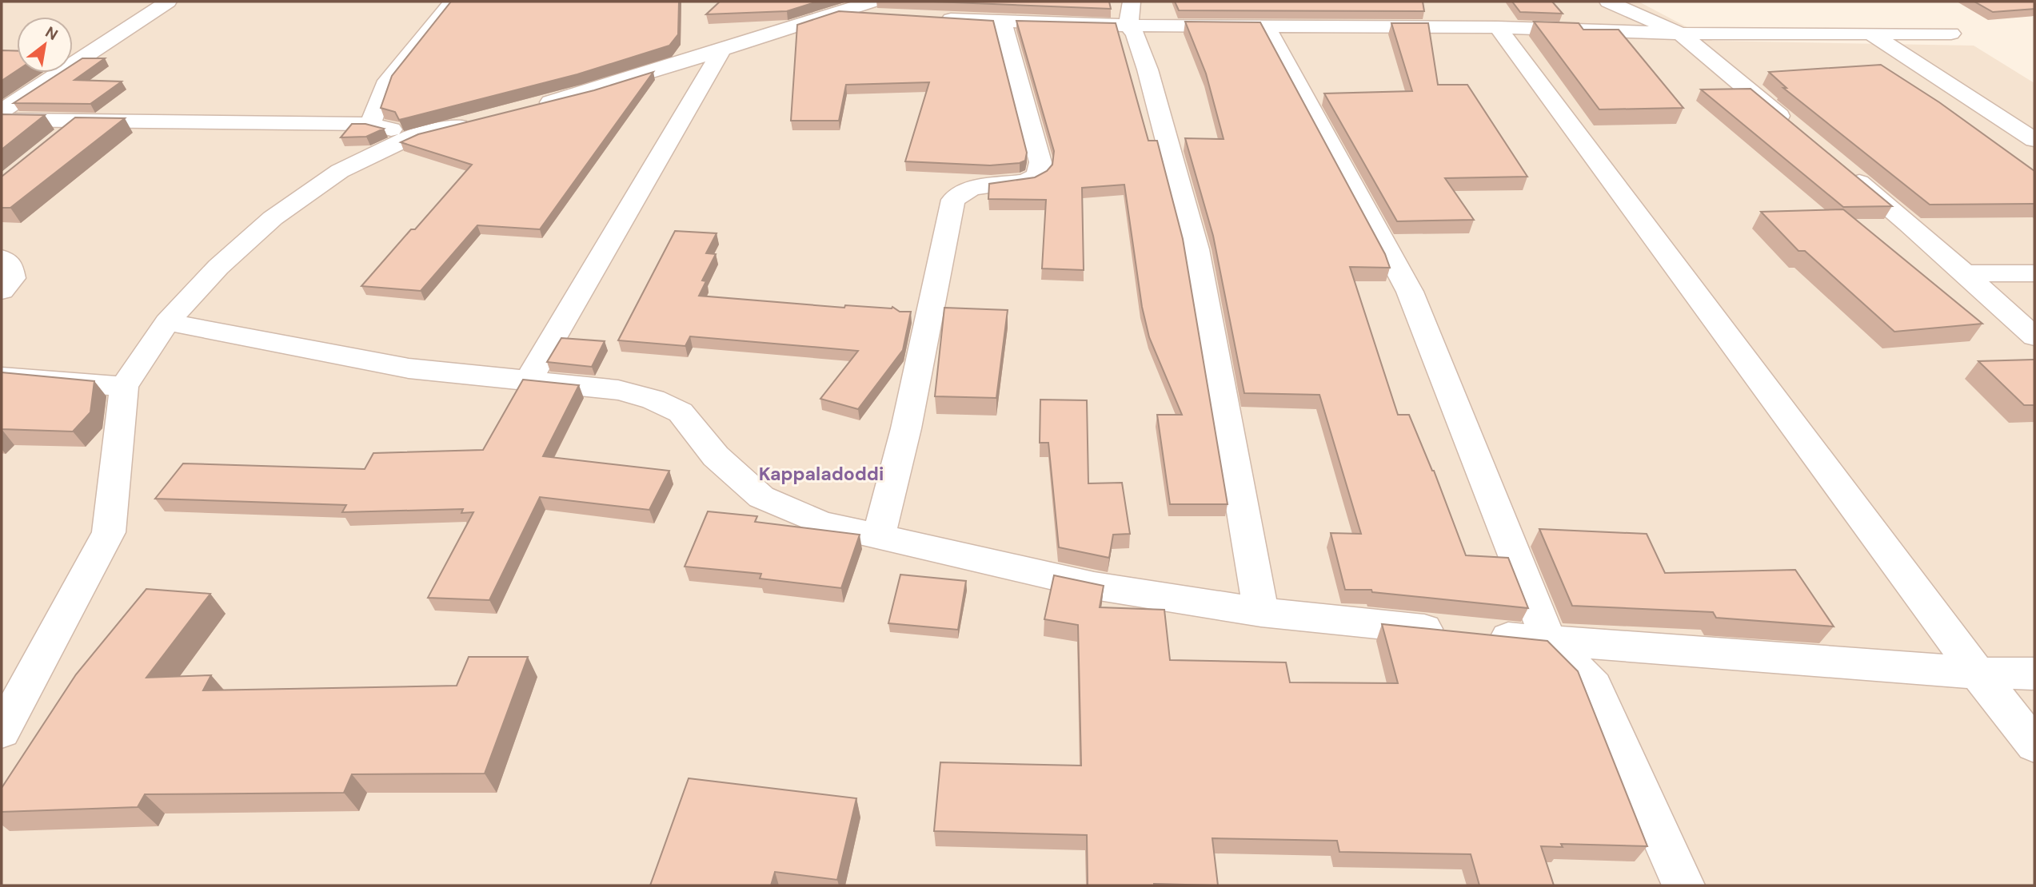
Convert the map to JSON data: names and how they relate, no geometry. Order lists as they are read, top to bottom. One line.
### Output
{"districts":["Kappaladoddi"],"north":"top right"}
